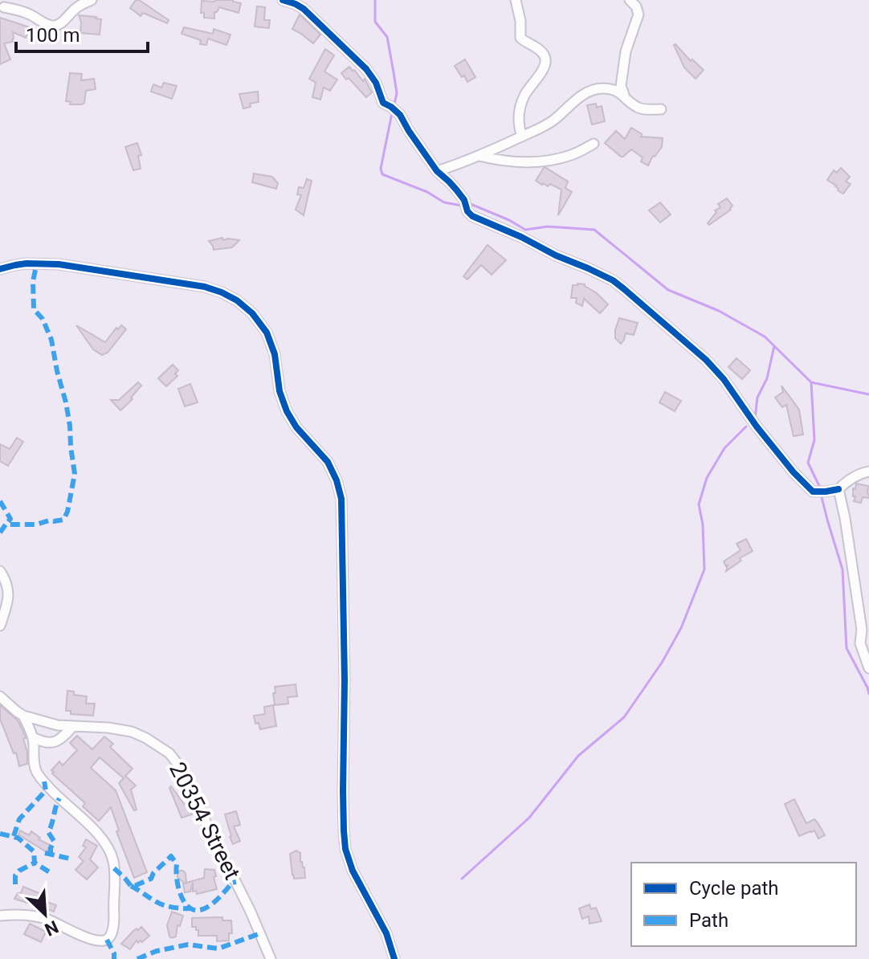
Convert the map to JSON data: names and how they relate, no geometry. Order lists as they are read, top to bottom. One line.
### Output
{"streets":{"street":["20354 Street"]},"legend":["Cycle path","Path"],"scale_bar":"100 m","north":"bottom right"}
